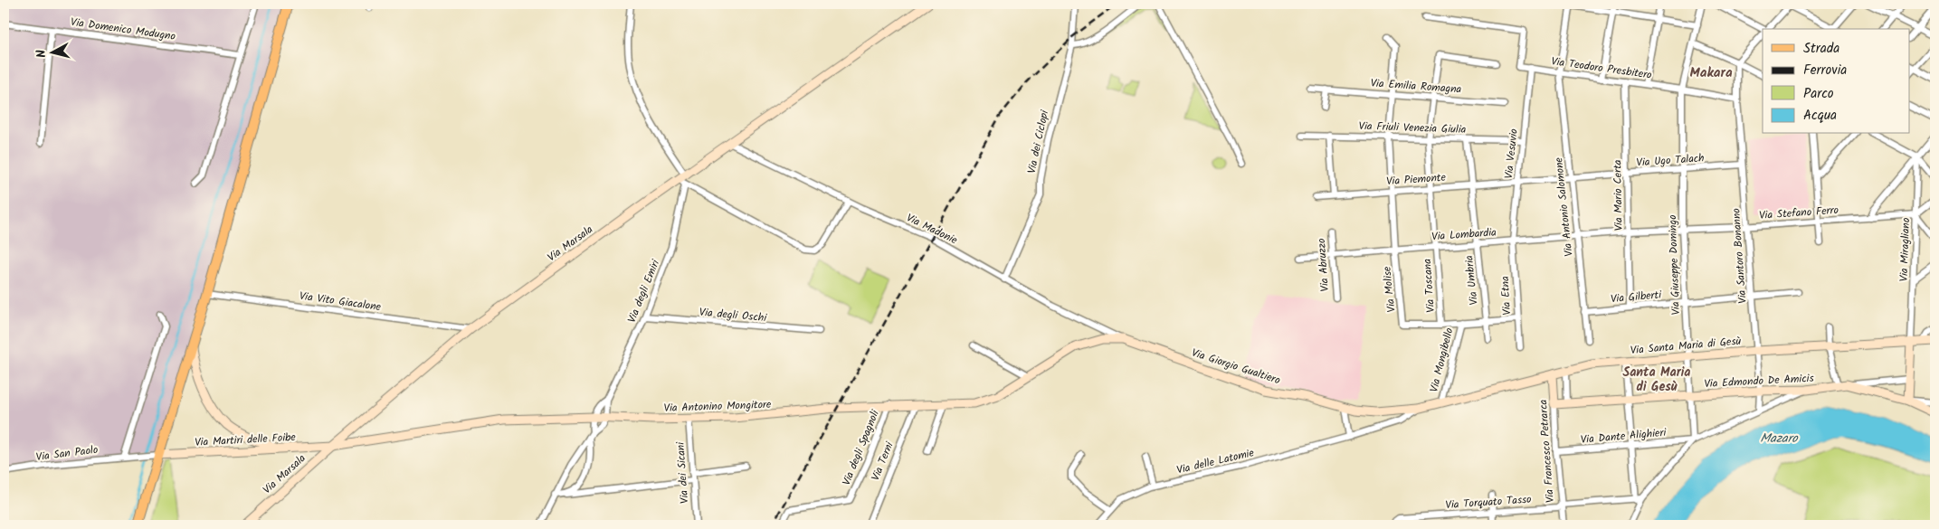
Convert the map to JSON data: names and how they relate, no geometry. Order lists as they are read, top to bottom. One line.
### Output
{"streets":{"street":["Via Domenico Modugno","Via Teodoro Presbitero","Via Emilia Romagna","Via Friuli Venezia Giulia","Via dei Ciclopi","Via Vesuvio","Via Ugo Talach","Via Piemonte","Via Mario Certa","Via Antonio Salomone","Via Stefano Ferro","Via Madonie","Via Lombardia","Via Marsala","Via Miragliano","Via Santoro Bonanno","Via Abruzzo","Via Giuseppe Domingo","Via Umbria","Via Toscana","Via Molise","Via degli Emiri","Via Etna","Via Gilberti","Via Vito Giacalone","Via degli Oschi","Via Santa Maria di Gesù","Via Mongibello","Via Giorgio Gualtiero","Via Edmondo De Amicis","Via Antonino Mongitore","Via Dante Alighieri","Via Martiri delle Foibe","Via degli Spagnoli","Via Francesco Petrarca","Via San Paolo","Via Terni","Via delle Latomie","Via dei Sicani","Via Torquato Tasso"]},"crossings":[["Via Teodoro Presbitero","Via Vesuvio"],["Via Teodoro Presbitero","Via Mario Certa"],["Via Teodoro Presbitero","Via Antonio Salomone"],["Via Teodoro Presbitero","Via Santoro Bonanno"],["Via Teodoro Presbitero","Via Giuseppe Domingo"],["Via Emilia Romagna","Via Toscana"],["Via Emilia Romagna","Via Molise"],["Via Friuli Venezia Giulia","Via Vesuvio"],["Via Friuli Venezia Giulia","Via Umbria"],["Via Friuli Venezia Giulia","Via Toscana"],["Via Friuli Venezia Giulia","Via Molise"],["Via dei Ciclopi","Via Madonie"],["Via Vesuvio","Via Ugo Talach"],["Via Vesuvio","Via Piemonte"],["Via Vesuvio","Via Lombardia"],["Via Vesuvio","Via Etna"],["Via Ugo Talach","Via Piemonte"],["Via Ugo Talach","Via Mario Certa"],["Via Ugo Talach","Via Antonio Salomone"],["Via Ugo Talach","Via Santoro Bonanno"],["Via Ugo Talach","Via Giuseppe Domingo"],["Via Piemonte","Via Umbria"],["Via Piemonte","Via Toscana"],["Via Piemonte","Via Molise"],["Via Mario Certa","Via Stefano Ferro"],["Via Mario Certa","Via Lombardia"],["Via Mario Certa","Via Gilberti"],["Via Antonio Salomone","Via Lombardia"],["Via Antonio Salomone","Via Gilberti"],["Via Stefano Ferro","Via Lombardia"],["Via Stefano Ferro","Via Miragliano"],["Via Stefano Ferro","Via Santoro Bonanno"],["Via Stefano Ferro","Via Giuseppe Domingo"],["Via Madonie","Via Marsala"],["Via Madonie","Via Giorgio Gualtiero"],["Via Lombardia","Via Abruzzo"],["Via Lombardia","Via Umbria"],["Via Lombardia","Via Toscana"],["Via Lombardia","Via Molise"],["Via Lombardia","Via Etna"],["Via Marsala","Via degli Emiri"],["Via Marsala","Via Vito Giacalone"],["Via Marsala","Via Antonino Mongitore"],["Via Marsala","Via Martiri delle Foibe"],["Via Miragliano","Via Santa Maria di Gesù"],["Via Santoro Bonanno","Via Gilberti"],["Via Santoro Bonanno","Via Santa Maria di Gesù"],["Via Santoro Bonanno","Via Edmondo De Amicis"],["Via Giuseppe Domingo","Via Gilberti"],["Via Giuseppe Domingo","Via Santa Maria di Gesù"],["Via Giuseppe Domingo","Via Edmondo De Amicis"],["Via Giuseppe Domingo","Via Dante Alighieri"],["Via Umbria","Via Molise"],["Via Toscana","Via Molise"],["Via Molise","Via Etna"],["Via Molise","Via Mongibello"],["Via degli Emiri","Via degli Oschi"],["Via degli Emiri","Via Antonino Mongitore"],["Via Santa Maria di Gesù","Via Mongibello"],["Via Santa Maria di Gesù","Via Giorgio Gualtiero"],["Via Santa Maria di Gesù","Via Francesco Petrarca"],["Via Santa Maria di Gesù","Via delle Latomie"],["Via Giorgio Gualtiero","Via Antonino Mongitore"],["Via Giorgio Gualtiero","Via delle Latomie"],["Via Edmondo De Amicis","Via Francesco Petrarca"],["Via Antonino Mongitore","Via Martiri delle Foibe"],["Via Antonino Mongitore","Via degli Spagnoli"],["Via Antonino Mongitore","Via Terni"],["Via Antonino Mongitore","Via dei Sicani"],["Via Dante Alighieri","Via Francesco Petrarca"],["Via Martiri delle Foibe","Via San Paolo"],["Via Francesco Petrarca","Via Torquato Tasso"]],"districts":["Makara","Santa Maria di Gesù"],"water":["Mazaro"],"legend":["Strada","Ferrovia","Parco","Acqua"],"north":"left"}
